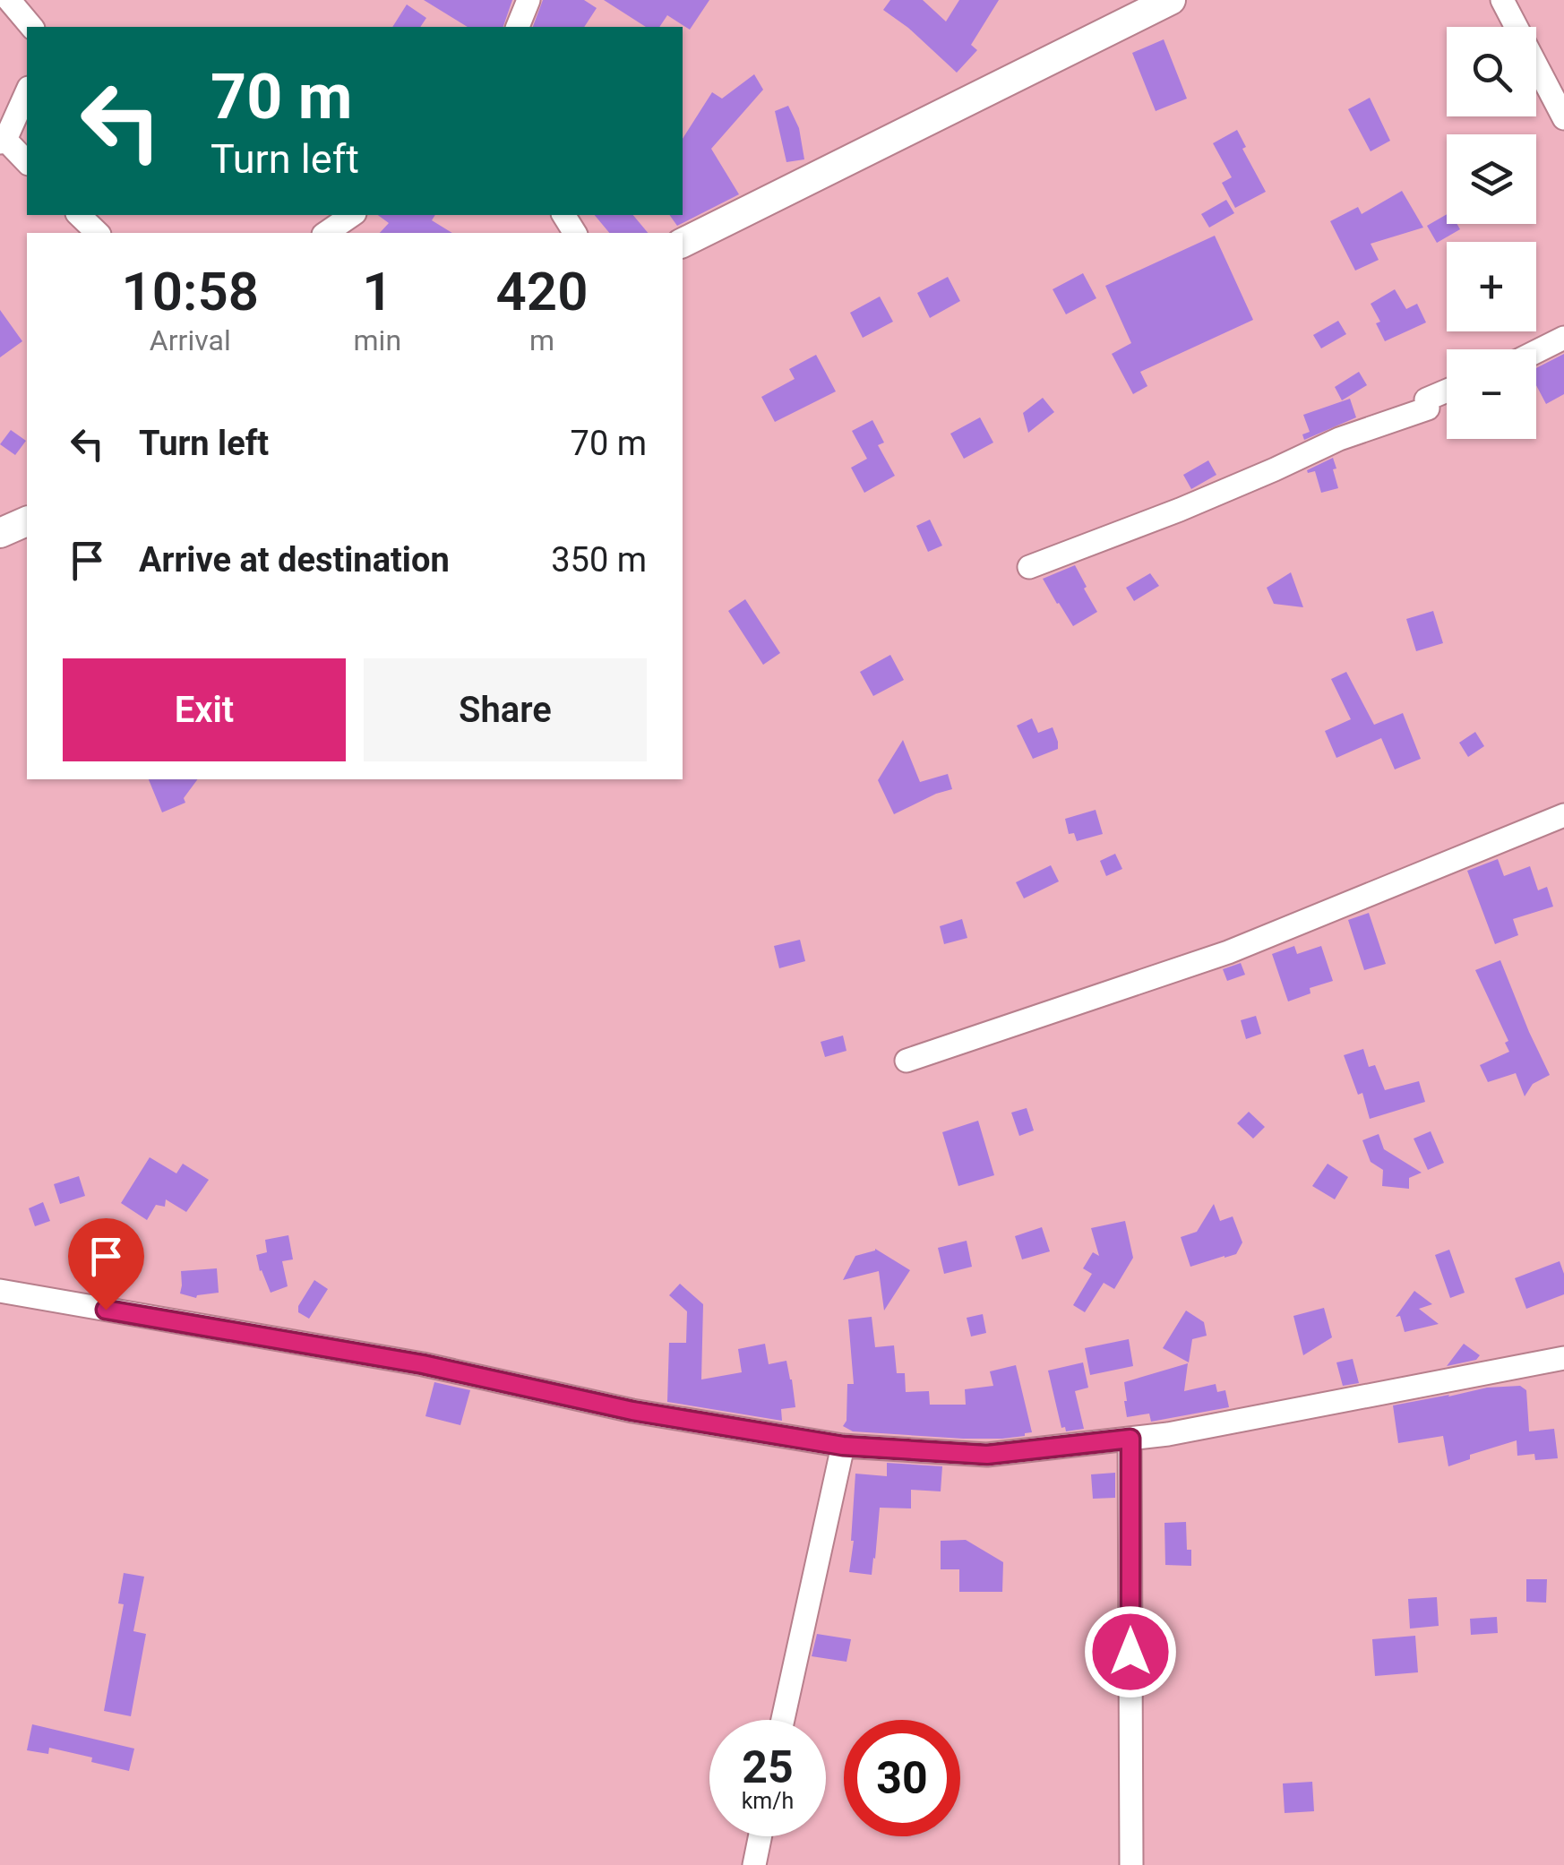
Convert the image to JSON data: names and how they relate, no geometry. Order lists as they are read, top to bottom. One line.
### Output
{"page":{"map_buttons":["+","−"],"turn":["70 m","Turn left"],"eta":["10:58","Arrival","1","min","420","m"],"list":[{"name":"Turn left","value":"70 m"},{"name":"Arrive at destination","value":"350 m"}],"buttons":["Exit","Share"],"speed":"25 km/h","limit":"30"}}
